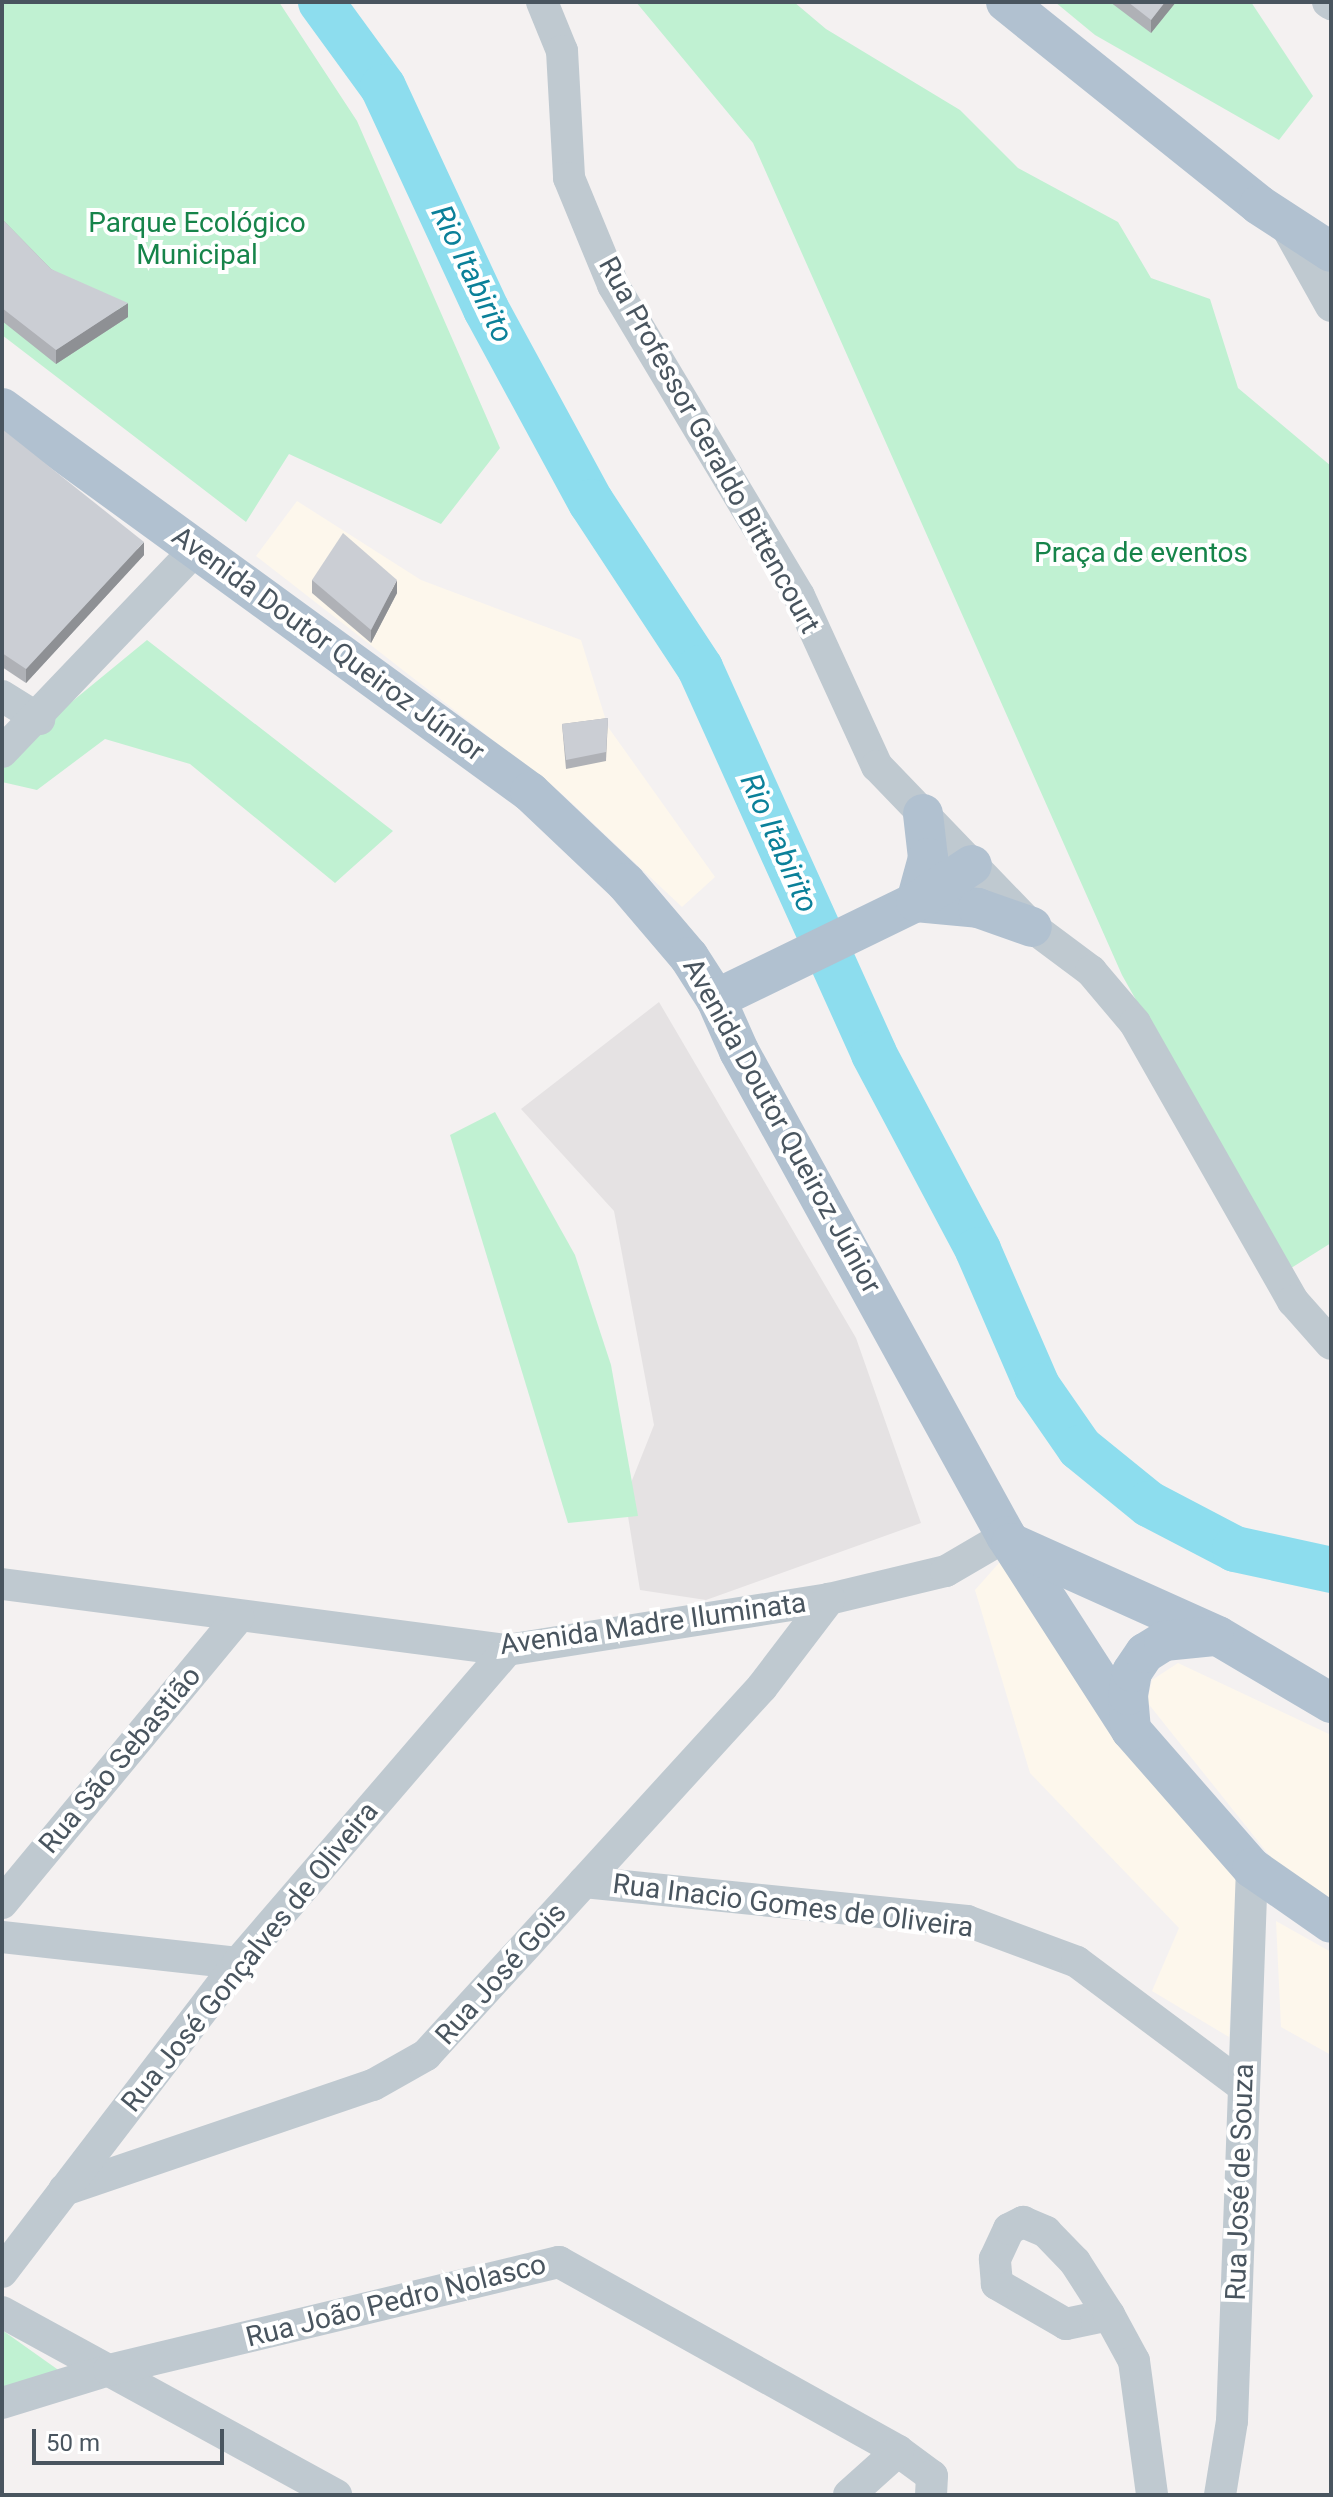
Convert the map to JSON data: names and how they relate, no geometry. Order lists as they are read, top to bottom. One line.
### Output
{"streets":{"main road":["Avenida Doutor Queiroz Júnior"],"street":["Rua Professor Geraldo Bittencourt","Avenida Madre Iluminata","Rua São Sebastião","Rua Inacio Gomes de Oliveira","Rua José Gonçalves de Oliveira","Rua José Gois","Rua José de Souza","Rua João Pedro Nolasco"]},"crossings":[["Avenida Doutor Queiroz Júnior","Avenida Madre Iluminata"],["Avenida Doutor Queiroz Júnior","Rua José de Souza"],["Avenida Madre Iluminata","Rua São Sebastião"],["Avenida Madre Iluminata","Rua José Gonçalves de Oliveira"],["Avenida Madre Iluminata","Rua José Gois"],["Rua Inacio Gomes de Oliveira","Rua José Gois"],["Rua Inacio Gomes de Oliveira","Rua José de Souza"],["Rua José Gonçalves de Oliveira","Rua José Gois"]],"water":["Rio Itabirito"],"parks":["Parque Ecológico Municipal","Praça de eventos"],"scale_bar":"50 m"}
